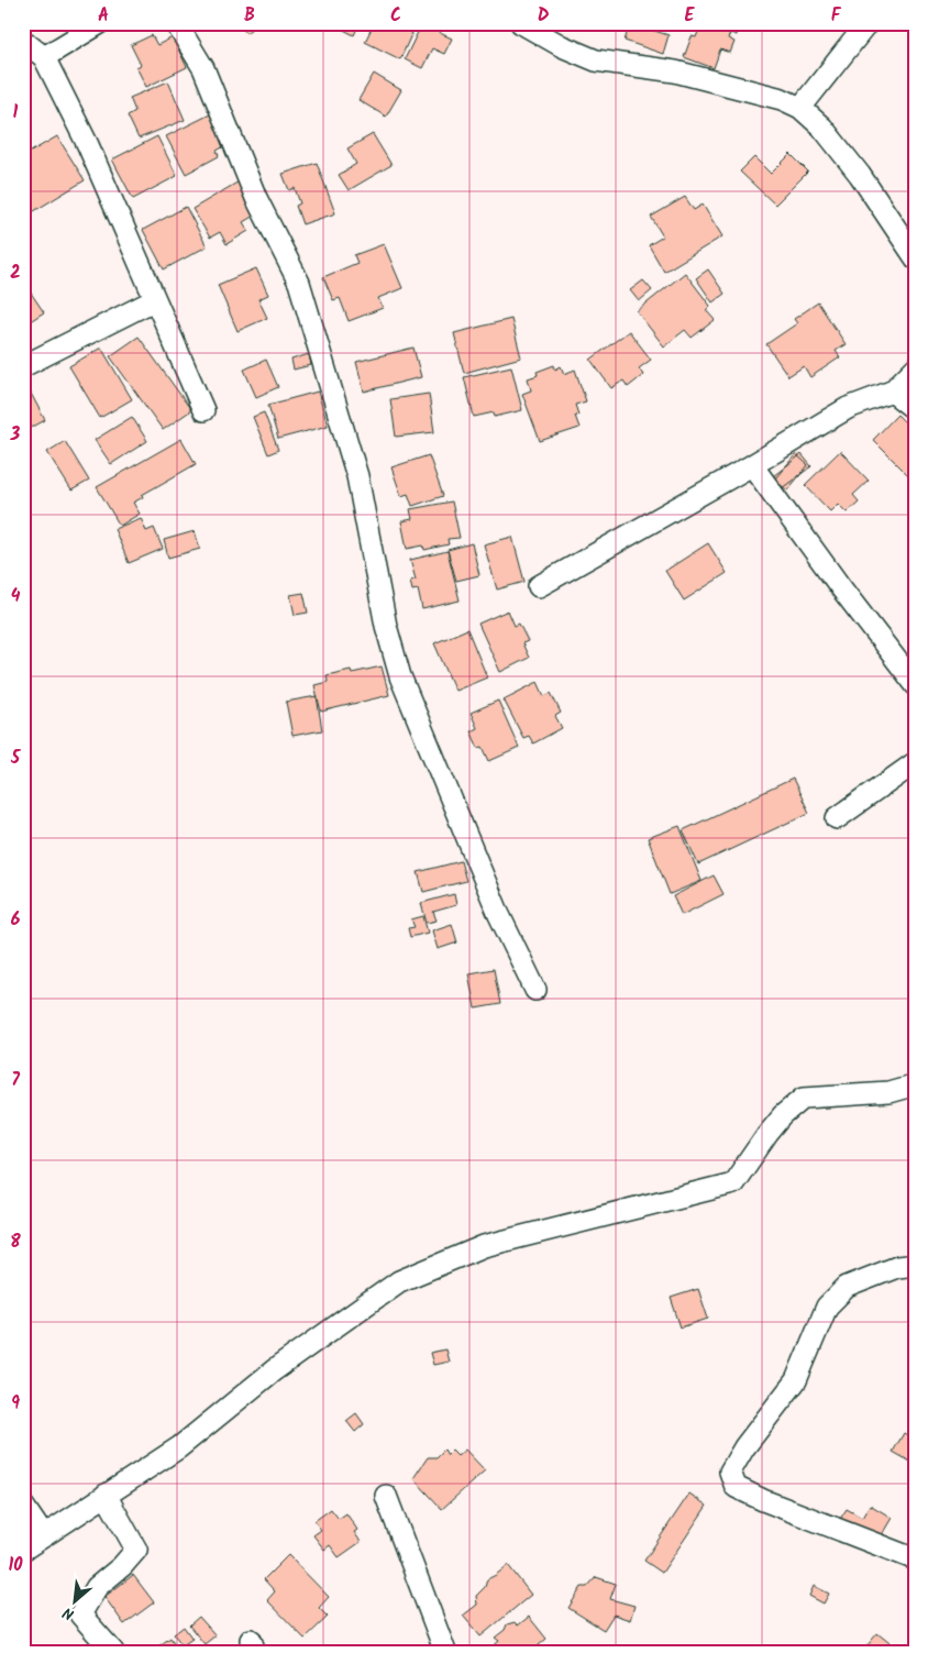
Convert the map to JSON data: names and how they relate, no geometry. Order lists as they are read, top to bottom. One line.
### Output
{"north":"bottom left","grid":{"columns":["A","B","C","D","E","F"],"rows":["1","2","3","4","5","6","7","8","9","10"]}}
